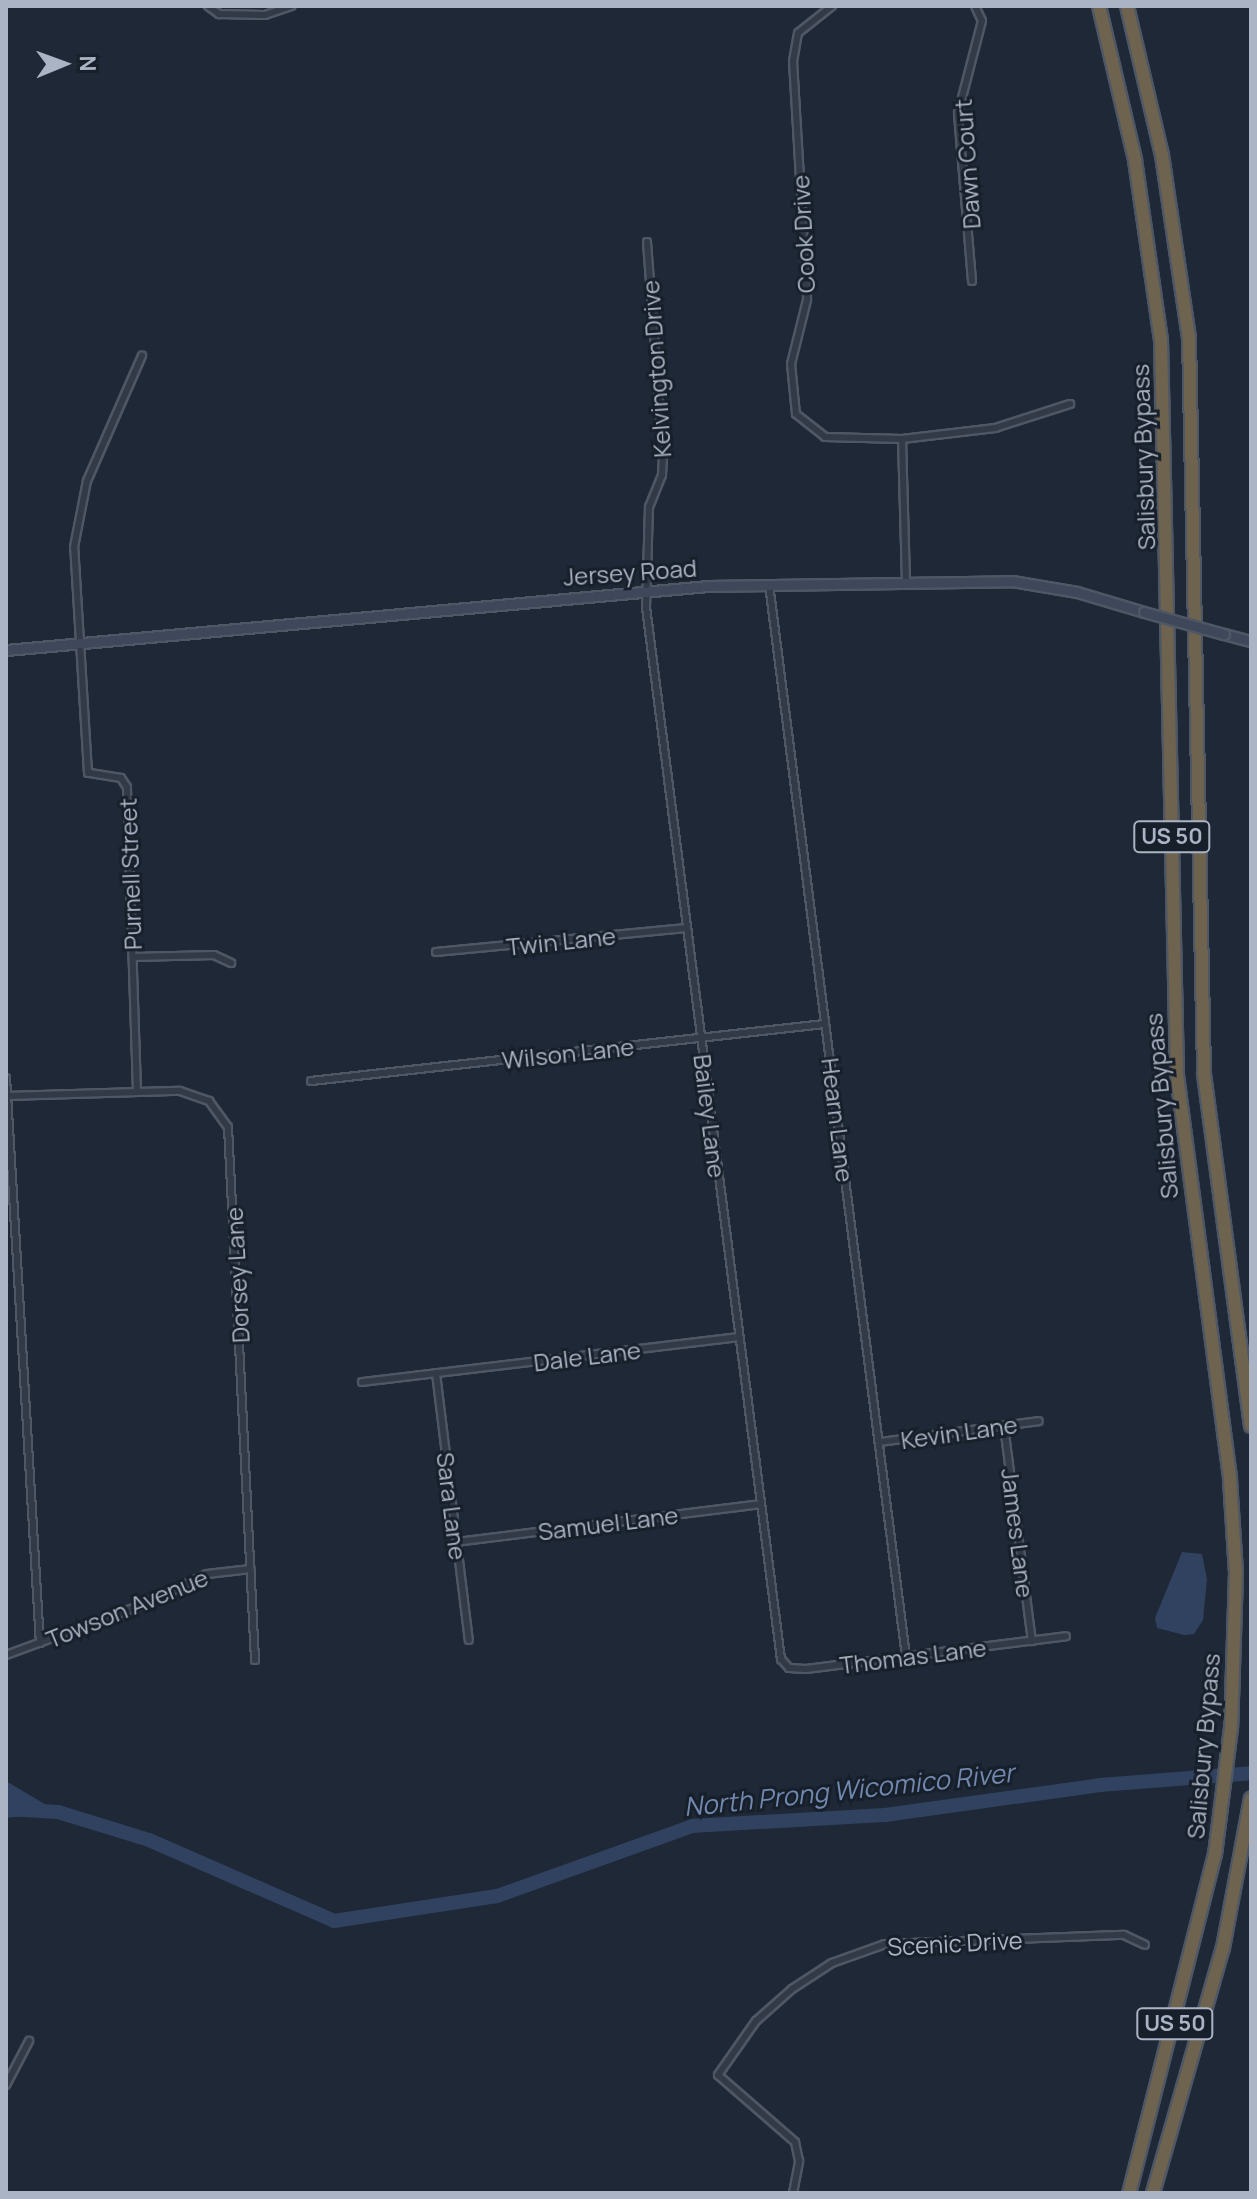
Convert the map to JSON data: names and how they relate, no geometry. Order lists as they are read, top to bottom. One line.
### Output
{"streets":{"highway":["Salisbury Bypass","US 50"],"street":["Dawn Court","Cook Drive","Kelvington Drive","Jersey Road","Purnell Street","Twin Lane","Wilson Lane","Bailey Lane","Hearn Lane","Dorsey Lane","Dale Lane","Kevin Lane","Sara Lane","Samuel Lane","James Lane","Towson Avenue","Thomas Lane","Scenic Drive"]},"crossings":[["Kelvington Drive","Jersey Road"],["Kelvington Drive","Bailey Lane"],["Jersey Road","Purnell Street"],["Jersey Road","Bailey Lane"],["Jersey Road","Hearn Lane"],["Purnell Street","Dorsey Lane"],["Twin Lane","Bailey Lane"],["Wilson Lane","Bailey Lane"],["Wilson Lane","Hearn Lane"],["Bailey Lane","Dale Lane"],["Bailey Lane","Samuel Lane"],["Bailey Lane","Thomas Lane"],["Hearn Lane","Kevin Lane"],["Hearn Lane","Thomas Lane"],["Dorsey Lane","Towson Avenue"],["Dale Lane","Sara Lane"],["Kevin Lane","James Lane"],["Sara Lane","Samuel Lane"],["James Lane","Thomas Lane"]],"water":["North Prong Wicomico River"],"north":"right"}
